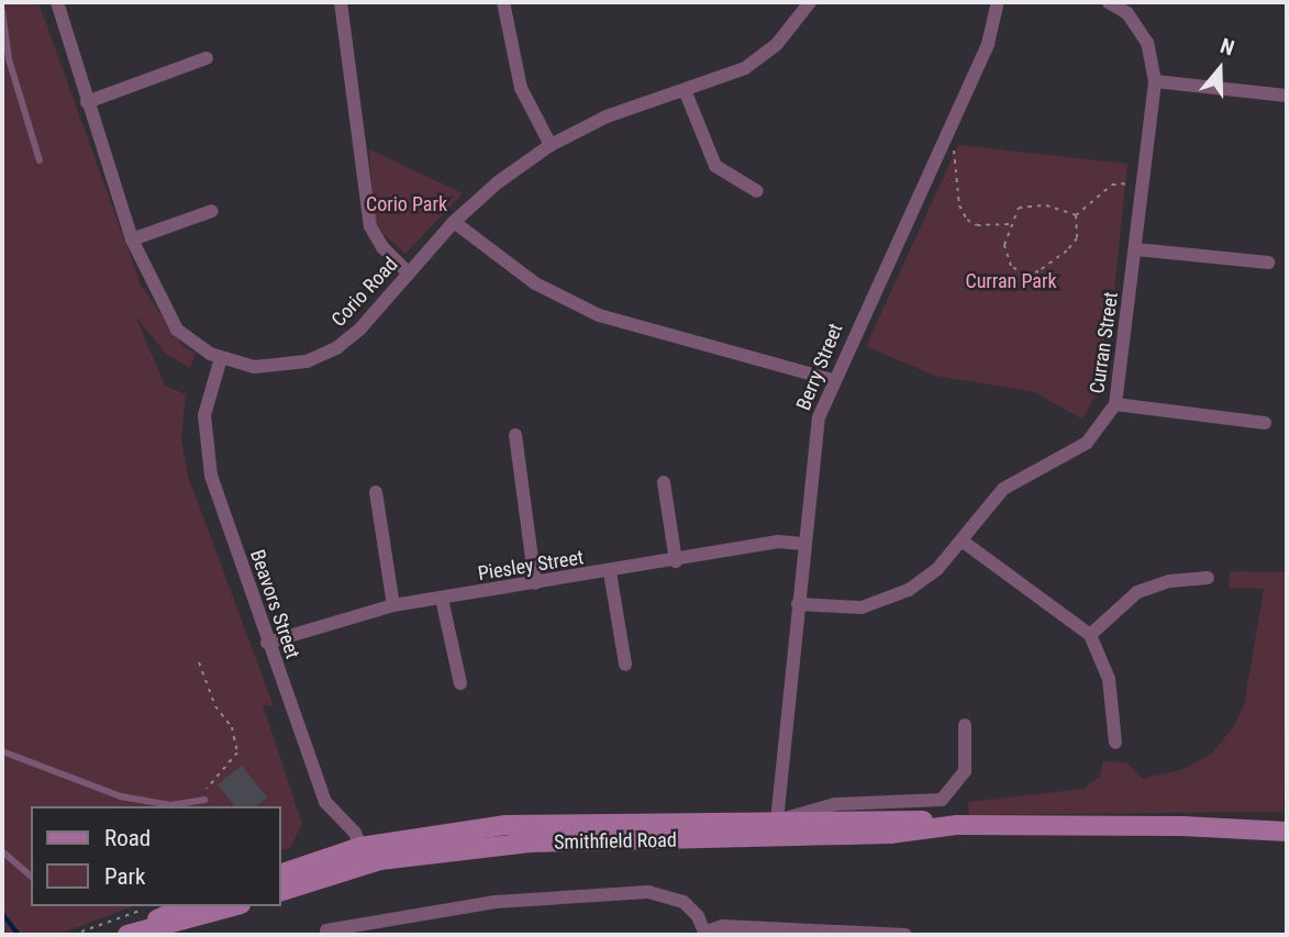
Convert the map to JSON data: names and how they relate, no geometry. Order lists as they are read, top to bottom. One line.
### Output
{"streets":{"main road":["Smithfield Road"],"street":["Corio Road","Curran Street","Berry Street","Piesley Street","Beavors Street"]},"crossings":[["Corio Road","Beavors Street"],["Curran Street","Berry Street"],["Berry Street","Piesley Street"],["Berry Street","Smithfield Road"],["Piesley Street","Beavors Street"],["Beavors Street","Smithfield Road"]],"parks":["Corio Park","Curran Park"],"legend":["Road","Park"],"north":"top"}
